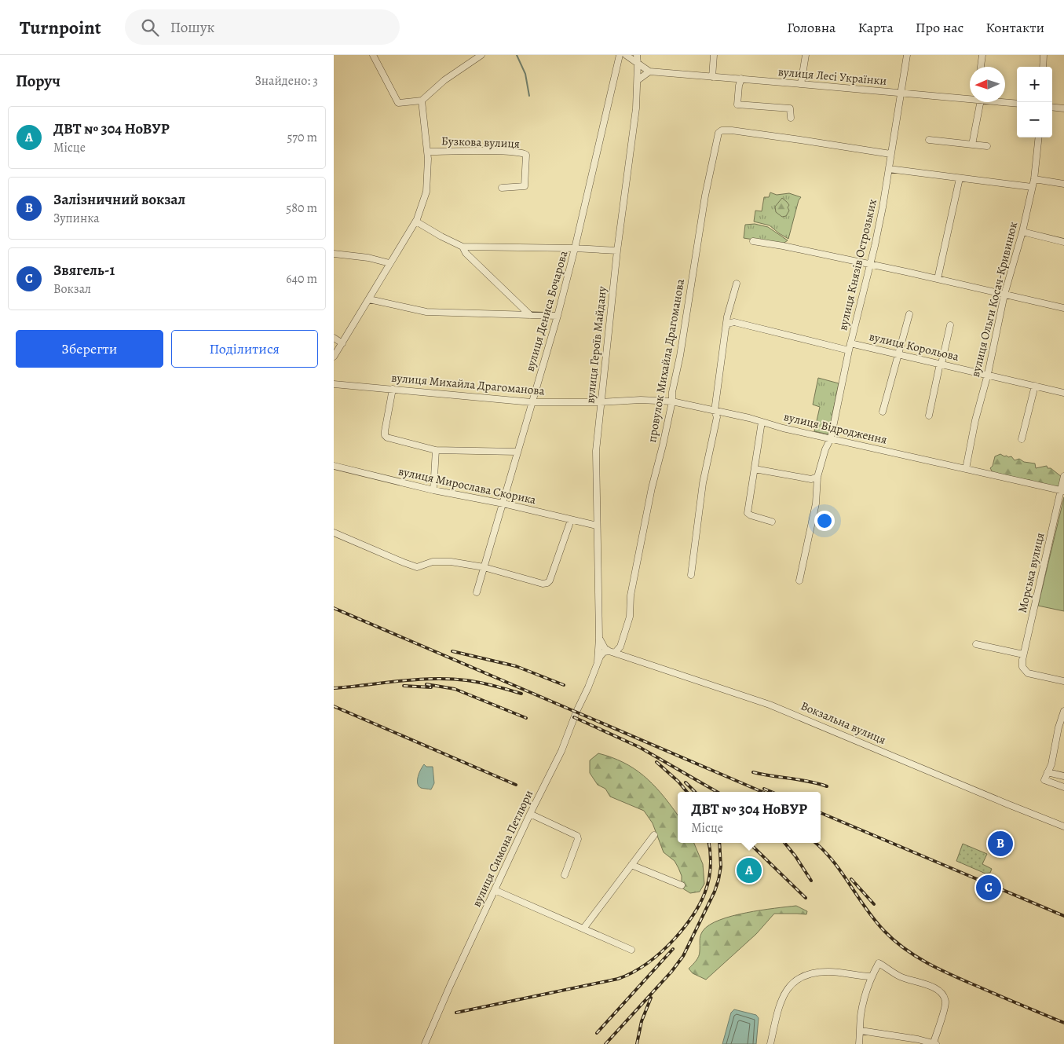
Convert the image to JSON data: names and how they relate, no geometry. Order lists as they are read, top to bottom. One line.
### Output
{"streets":{"street":["вулиця Лесі Українки","Бузкова вулиця","вулиця Князів Острозьких","вулиця Ольги Косач-Кривинюк","вулиця Дениса Бочарова","вулиця Героїв Майдану","вулиця Корольова","провулок Михайла Драгоманова","вулиця Михайла Драгоманова","вулиця Відродження","вулиця Мирослава Скорика","Морська вулиця","Вокзальна вулиця","вулиця Симона Петлюри"]},"crossings":[["вулиця Лесі Українки","вулиця Князів Острозьких"],["вулиця Князів Острозьких","вулиця Корольова"],["вулиця Князів Острозьких","провулок Михайла Драгоманова"],["вулиця Князів Острозьких","вулиця Відродження"],["вулиця Ольги Косач-Кривинюк","вулиця Корольова"],["вулиця Ольги Косач-Кривинюк","вулиця Відродження"],["вулиця Дениса Бочарова","вулиця Михайла Драгоманова"],["вулиця Дениса Бочарова","вулиця Мирослава Скорика"],["вулиця Героїв Майдану","вулиця Михайла Драгоманова"],["вулиця Героїв Майдану","вулиця Відродження"],["вулиця Героїв Майдану","вулиця Мирослава Скорика"],["вулиця Героїв Майдану","вулиця Симона Петлюри"],["провулок Михайла Драгоманова","вулиця Відродження"],["провулок Михайла Драгоманова","Вокзальна вулиця"],["вулиця Михайла Драгоманова","вулиця Відродження"],["вулиця Відродження","Морська вулиця"]],"north":"left","page":{"header":"Turnpoint","search":"Пошук","nav":["Головна","Карта","Про нас","Контакти"],"heading":["Поруч","Знайдено: 3"],"map_buttons":["+","−"],"list":[{"mark":"A","name":"ДВТ № 304 НоВУР","note":"Місце","value":"570 m"},{"mark":"B","name":"Залізничний вокзал","note":"Зупинка","value":"580 m"},{"mark":"C","name":"Звягель-1","note":"Вокзал","value":"640 m"}],"buttons":["Зберегти","Поділитися"],"popup":["ДВТ № 304 НоВУР","Місце"],"pins":["B","A","C"]}}
